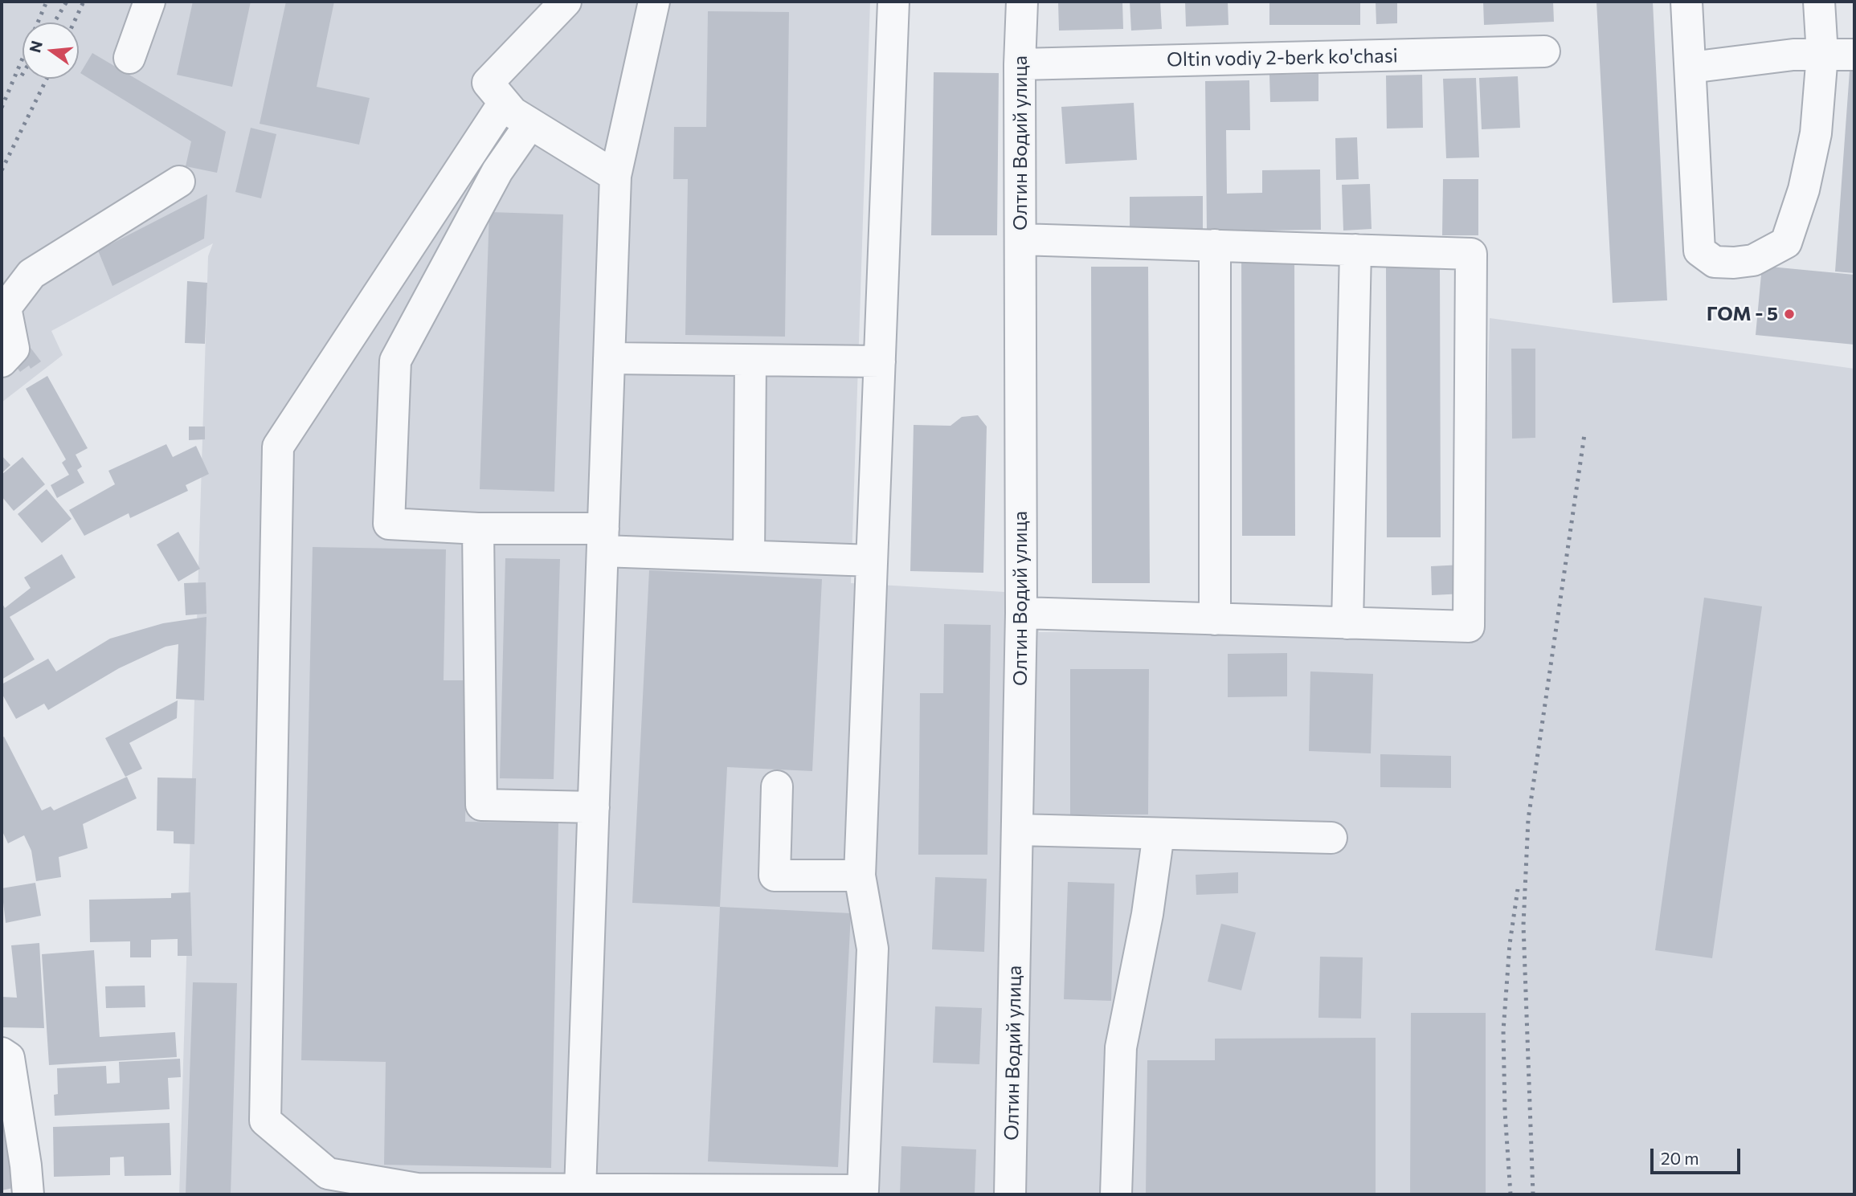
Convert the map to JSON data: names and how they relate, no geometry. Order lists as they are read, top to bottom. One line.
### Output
{"streets":{"street":["Oltin vodiy 2-berk ko'chasi","Олтин Водий улица"]},"crossings":[["Oltin vodiy 2-berk ko'chasi","Олтин Водий улица"]],"places":["ГОМ - 5"],"scale_bar":"20 m","north":"left"}
